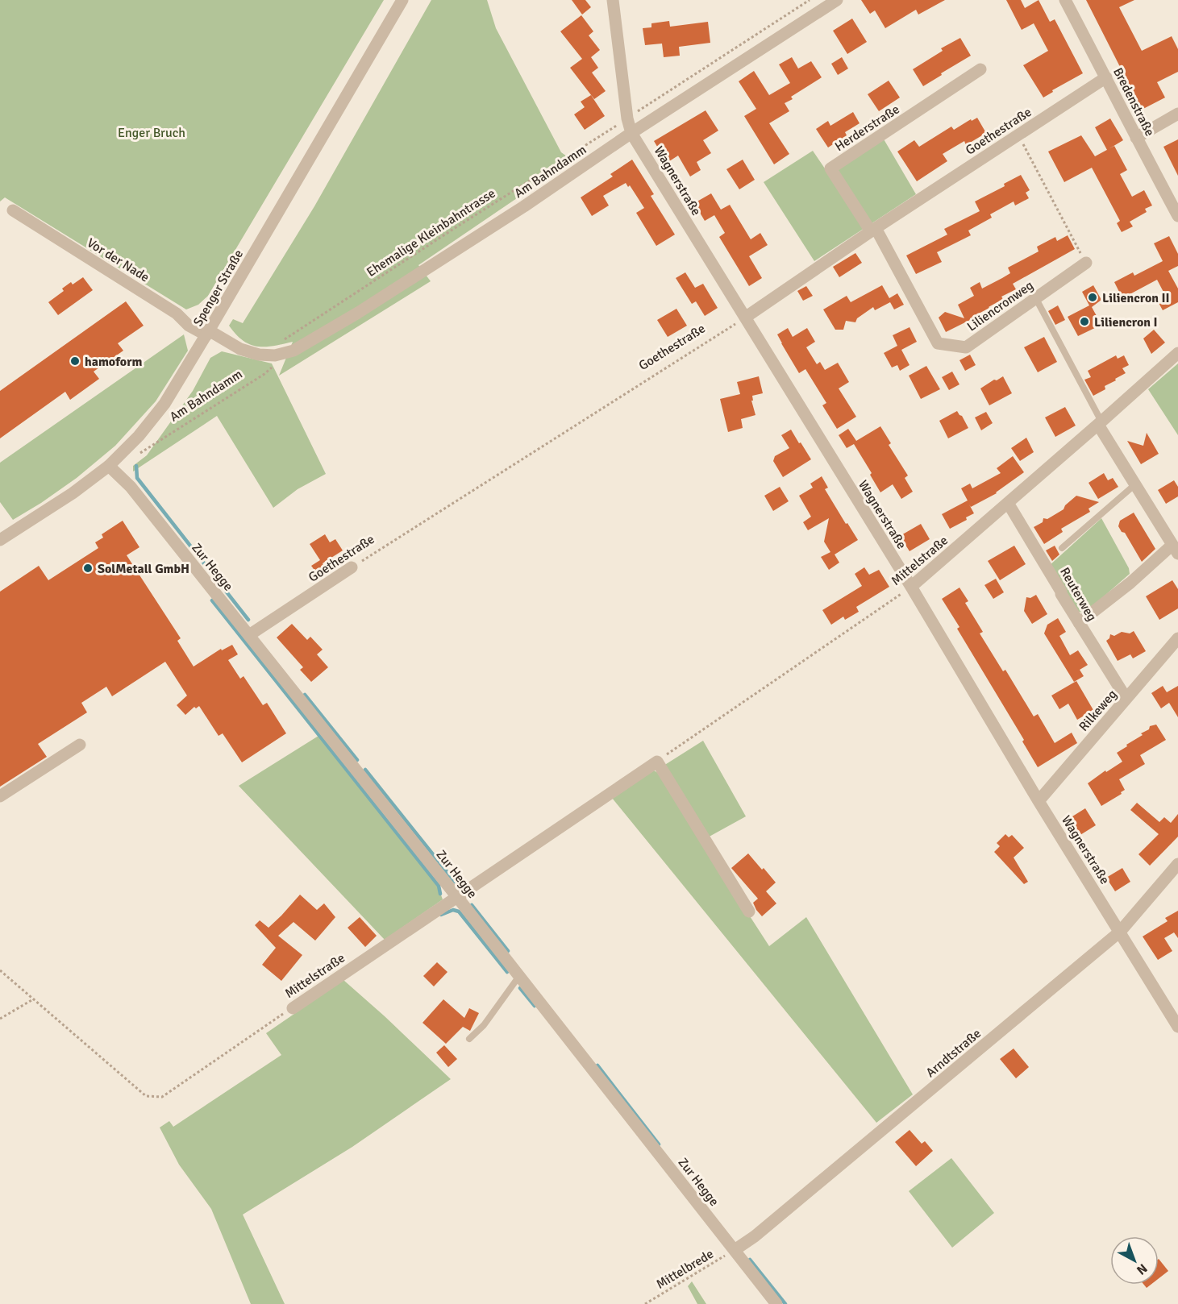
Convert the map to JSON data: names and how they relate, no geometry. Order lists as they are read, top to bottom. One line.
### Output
{"streets":{"street":["Bredenstraße","Herderstraße","Goethestraße","Am Bahndamm","Wagnerstraße","Vor der Nade","Spenger Straße","Liliencronweg","Mittelstraße","Zur Hegge","Reuterweg","Rilkeweg","Arndtstraße"],"path":["Ehemalige Kleinbahntrasse","Mittelbrede"]},"crossings":[["Bredenstraße","Goethestraße"],["Herderstraße","Goethestraße"],["Herderstraße","Liliencronweg"],["Goethestraße","Wagnerstraße"],["Goethestraße","Liliencronweg"],["Goethestraße","Zur Hegge"],["Am Bahndamm","Wagnerstraße"],["Am Bahndamm","Vor der Nade"],["Am Bahndamm","Spenger Straße"],["Wagnerstraße","Ehemalige Kleinbahntrasse"],["Wagnerstraße","Mittelstraße"],["Wagnerstraße","Rilkeweg"],["Wagnerstraße","Arndtstraße"],["Vor der Nade","Spenger Straße"],["Spenger Straße","Zur Hegge"],["Mittelstraße","Zur Hegge"],["Mittelstraße","Reuterweg"],["Zur Hegge","Arndtstraße"],["Zur Hegge","Mittelbrede"],["Reuterweg","Rilkeweg"],["Arndtstraße","Mittelbrede"]],"parks":["Enger Bruch"],"places":["Liliencron II","Liliencron I","hamoform","SolMetall GmbH"],"north":"bottom right"}
